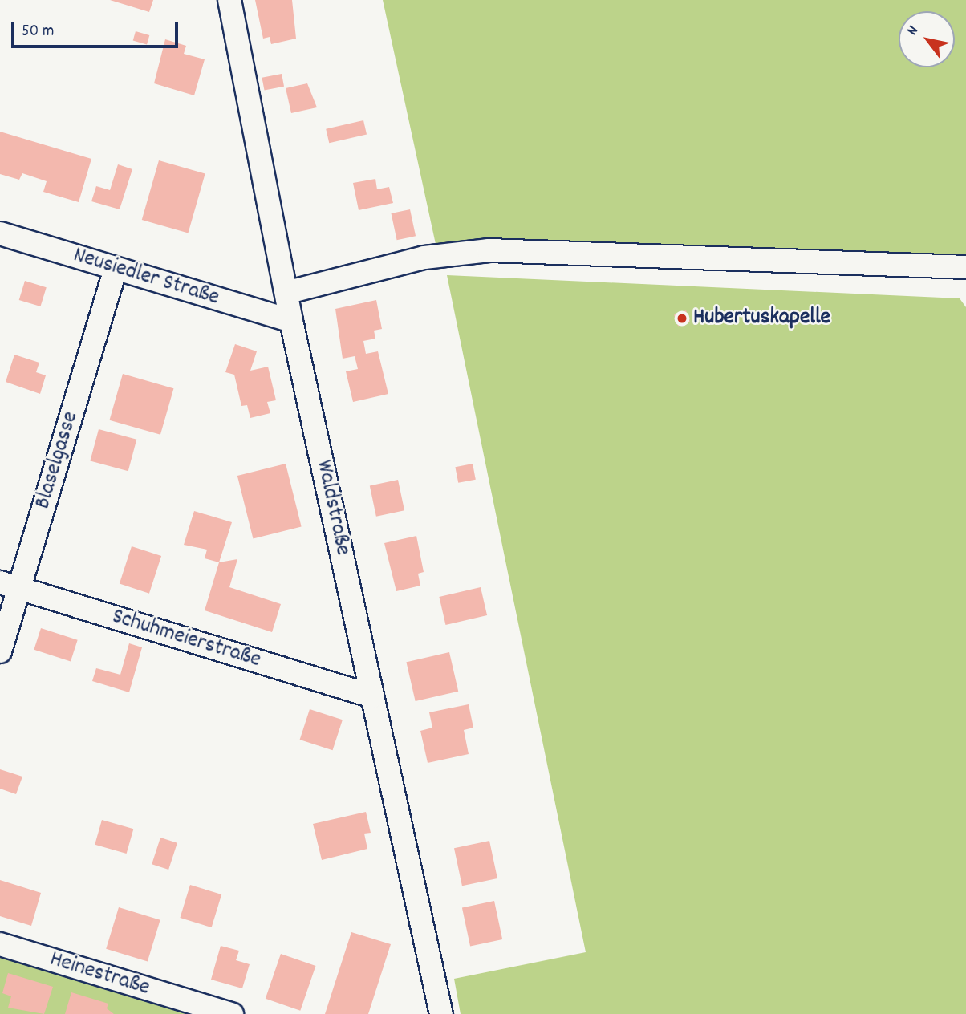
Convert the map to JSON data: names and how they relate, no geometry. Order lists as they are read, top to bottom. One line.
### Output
{"streets":{"street":["Neusiedler Straße","Blaselgasse","Waldstraße","Schuhmeierstraße","Heinestraße"]},"crossings":[["Neusiedler Straße","Blaselgasse"],["Neusiedler Straße","Waldstraße"],["Blaselgasse","Schuhmeierstraße"],["Waldstraße","Schuhmeierstraße"]],"places":["Hubertuskapelle"],"scale_bar":"50 m","north":"top left"}
